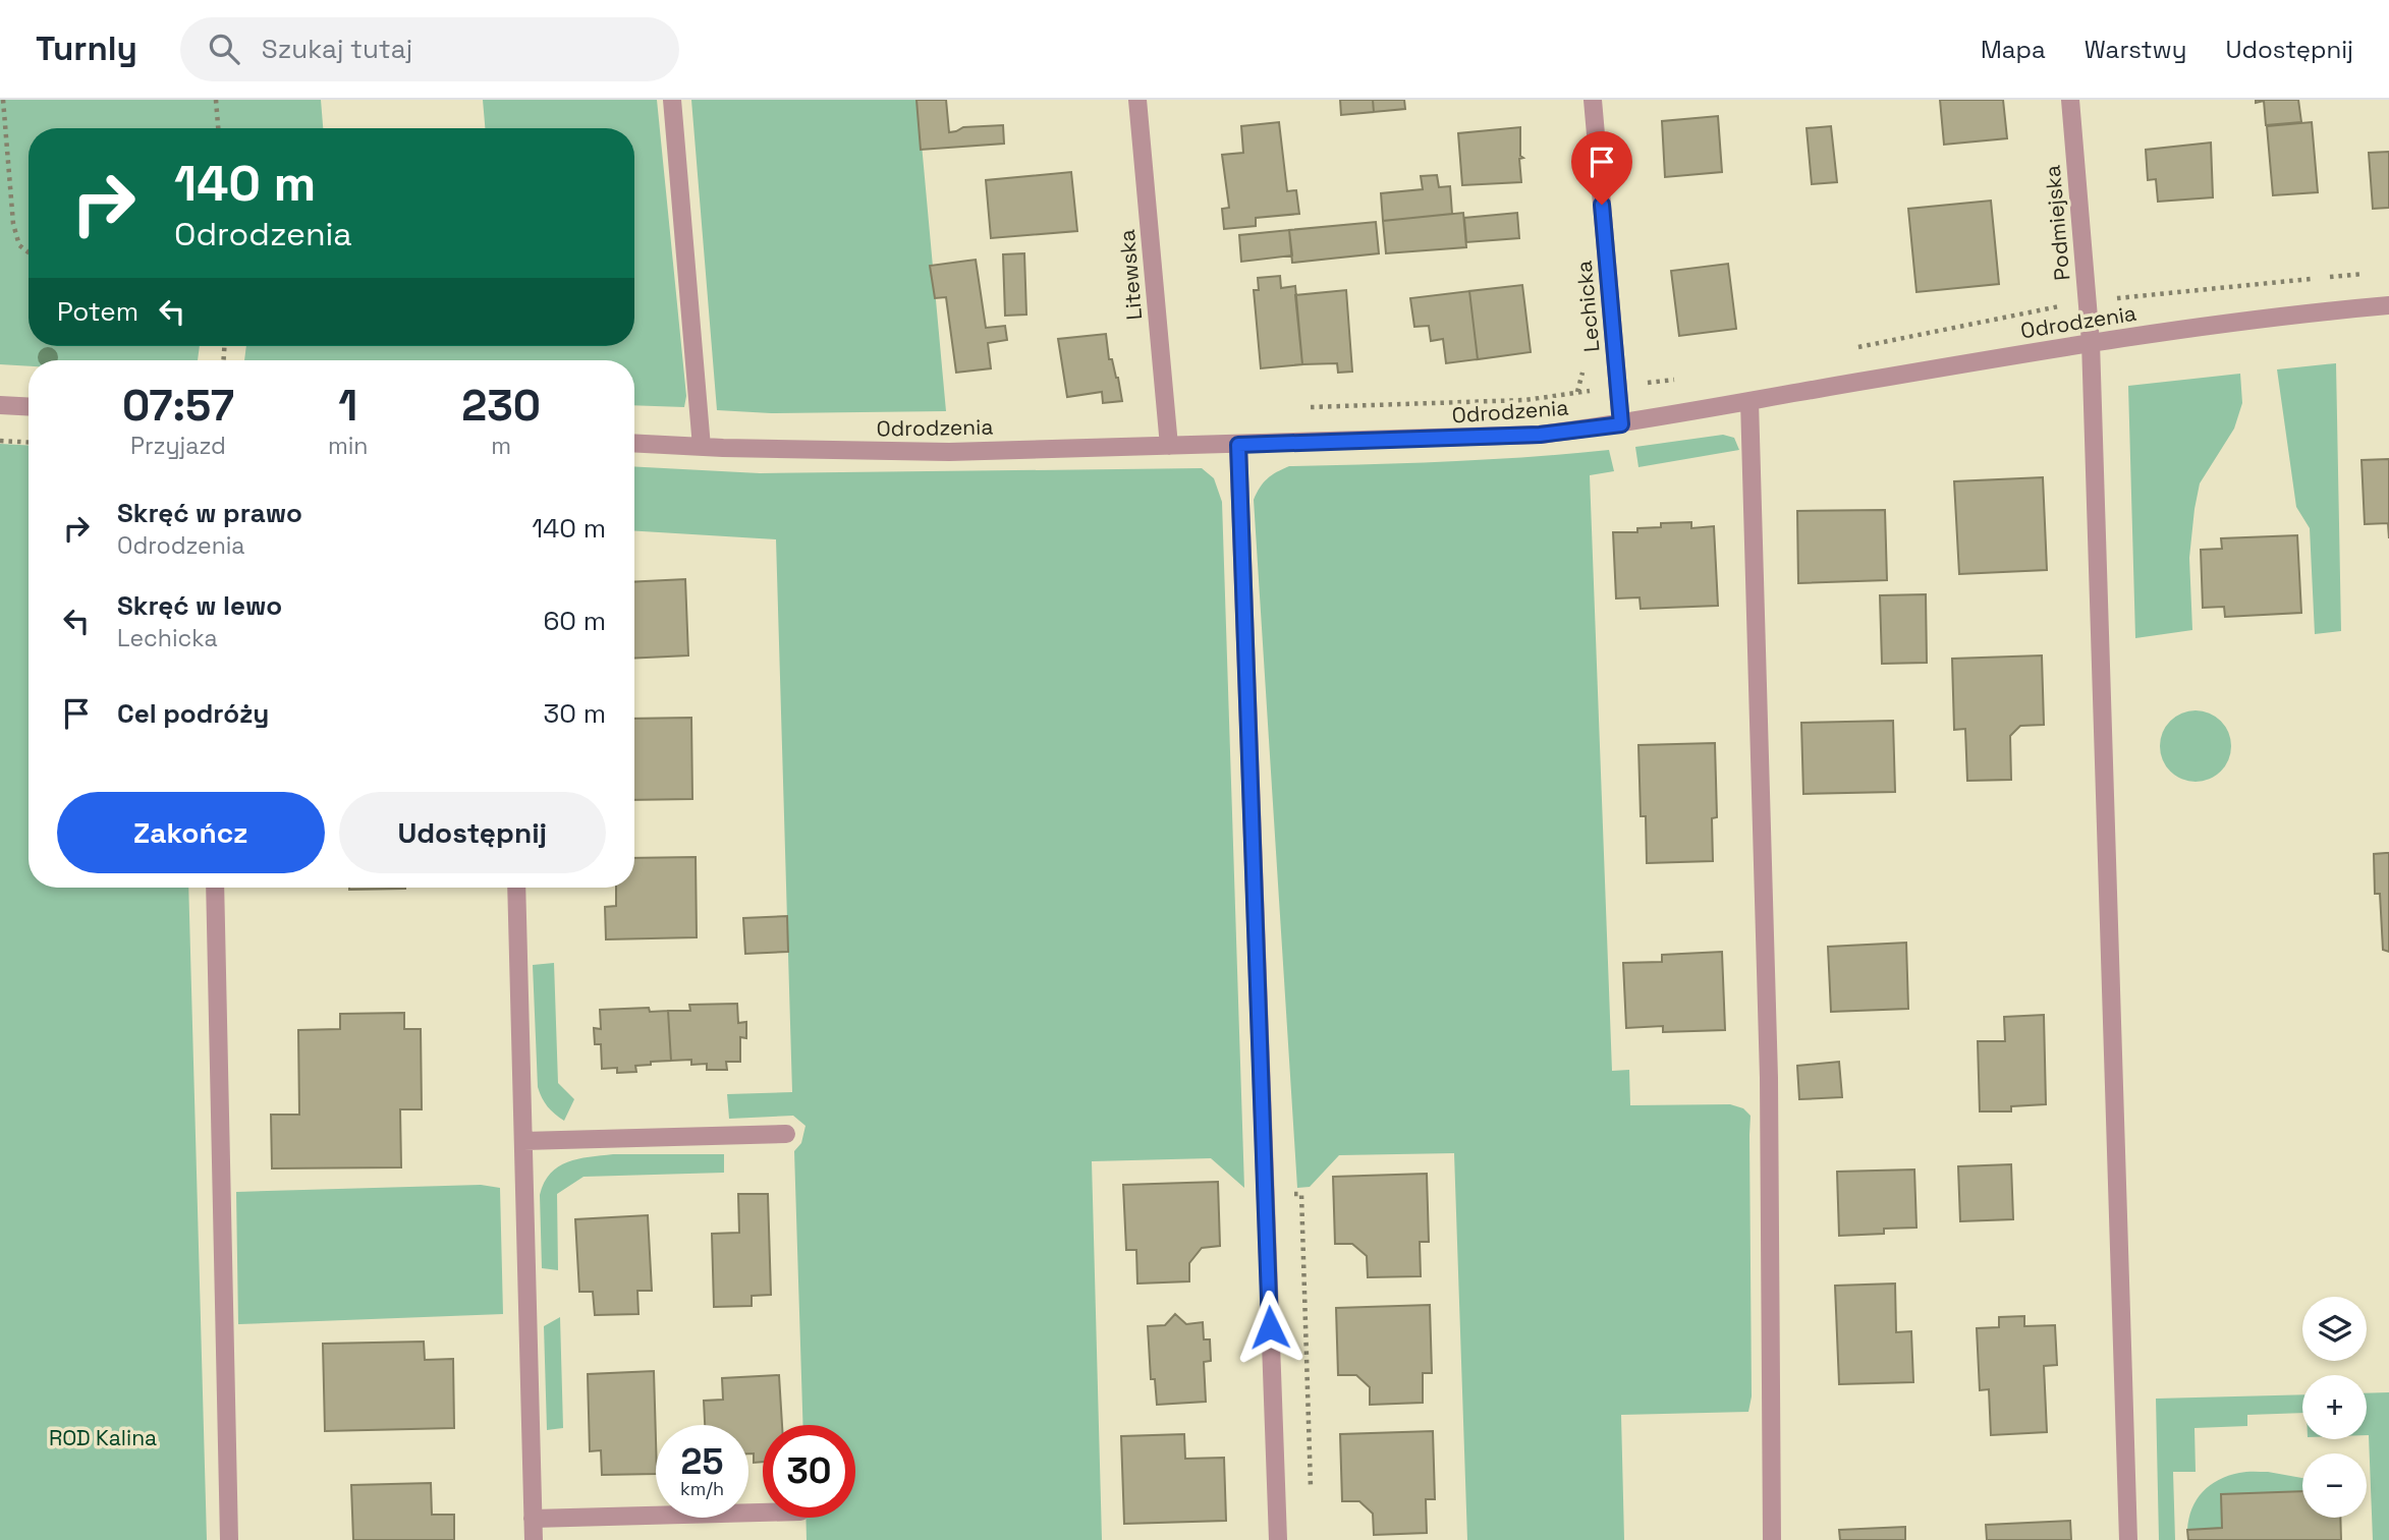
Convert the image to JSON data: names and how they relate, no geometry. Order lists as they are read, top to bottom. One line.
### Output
{"streets":{"street":["Podmiejska","Litewska","Lechicka","Odrodzenia"]},"crossings":[["Podmiejska","Odrodzenia"],["Litewska","Odrodzenia"],["Lechicka","Odrodzenia"]],"parks":["ROD Kalina"],"page":{"header":"Turnly","search":"Szukaj tutaj","nav":["Mapa","Warstwy","Udostępnij"],"turn":["140 m","Odrodzenia"],"then":"Potem","eta":["07:57","Przyjazd","1","min","230","m"],"list":[{"name":"Skręć w prawo","note":"Odrodzenia","value":"140 m"},{"name":"Skręć w lewo","note":"Lechicka","value":"60 m"},{"name":"Cel podróży","value":"30 m"}],"buttons":["Zakończ","Udostępnij"],"map_buttons":["+","−"],"speed":"25 km/h","limit":"30"}}
